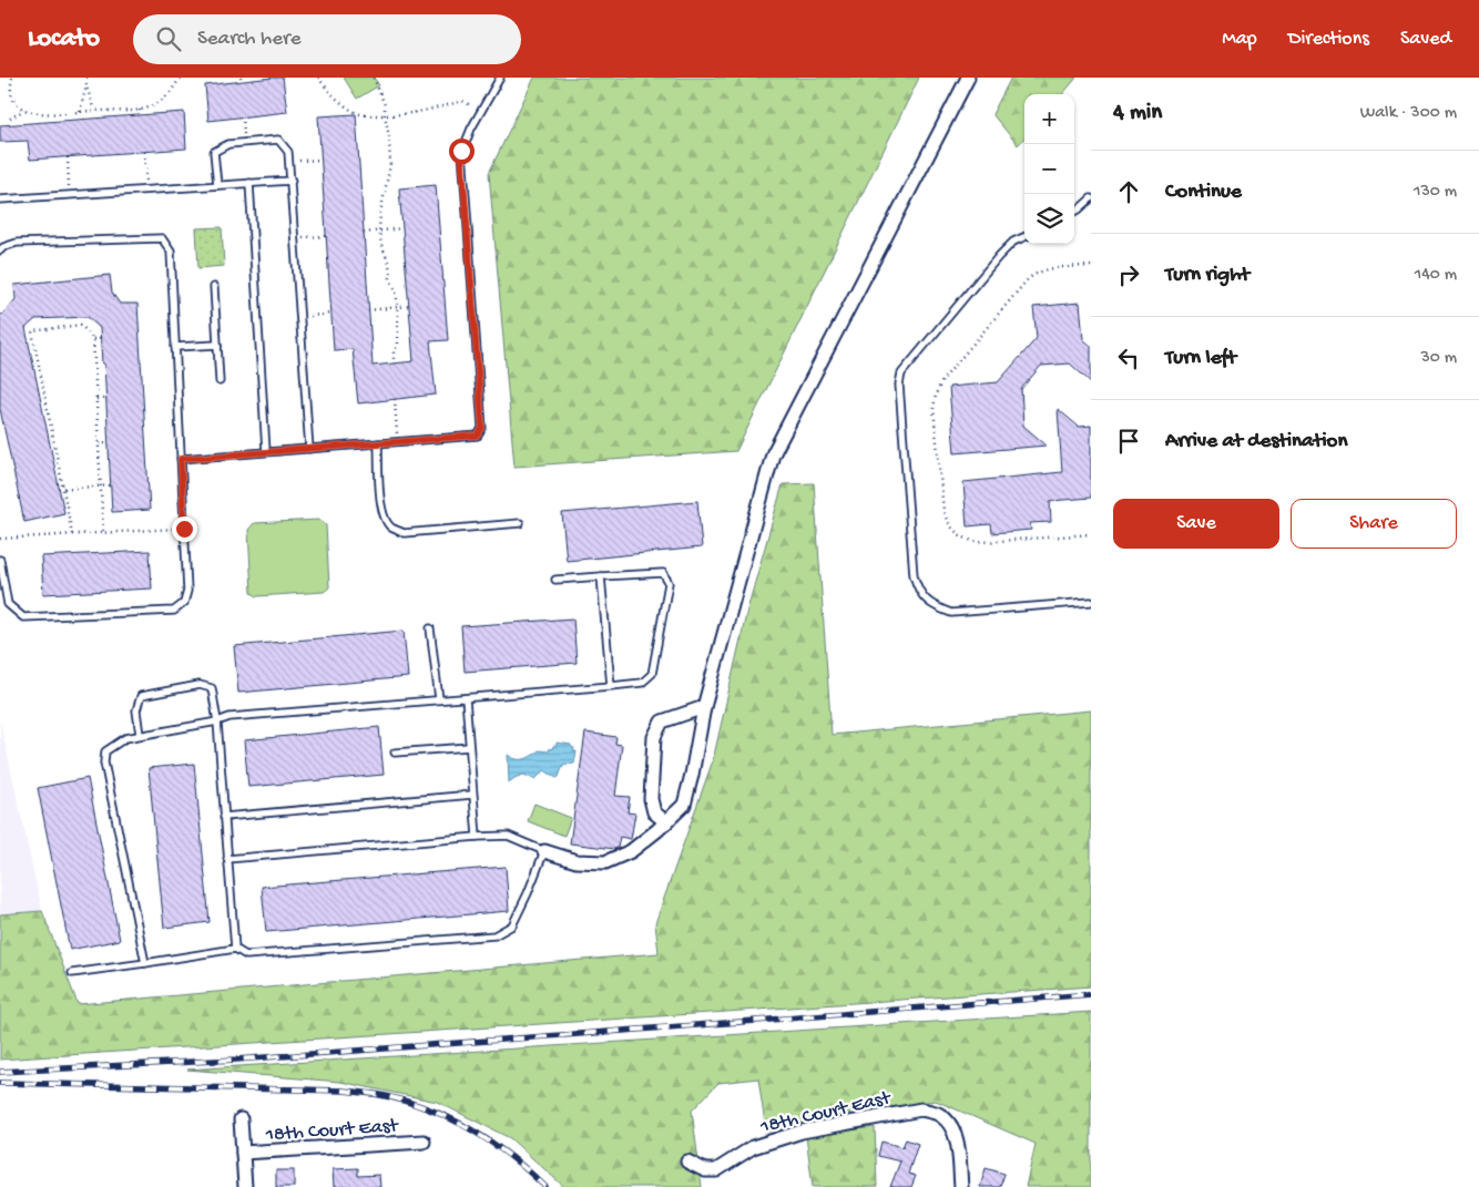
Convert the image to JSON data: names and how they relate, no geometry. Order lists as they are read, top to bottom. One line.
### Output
{"streets":{"street":["18th Court East"]},"page":{"header":"Locato","search":"Search here","nav":["Map","Directions","Saved"],"heading":["4 min","Walk · 300 m"],"map_buttons":["+","−"],"list":[["Continue","130 m"],["Turn right","140 m"],["Turn left","30 m"],"Arrive at destination"],"buttons":["Save","Share"]}}
